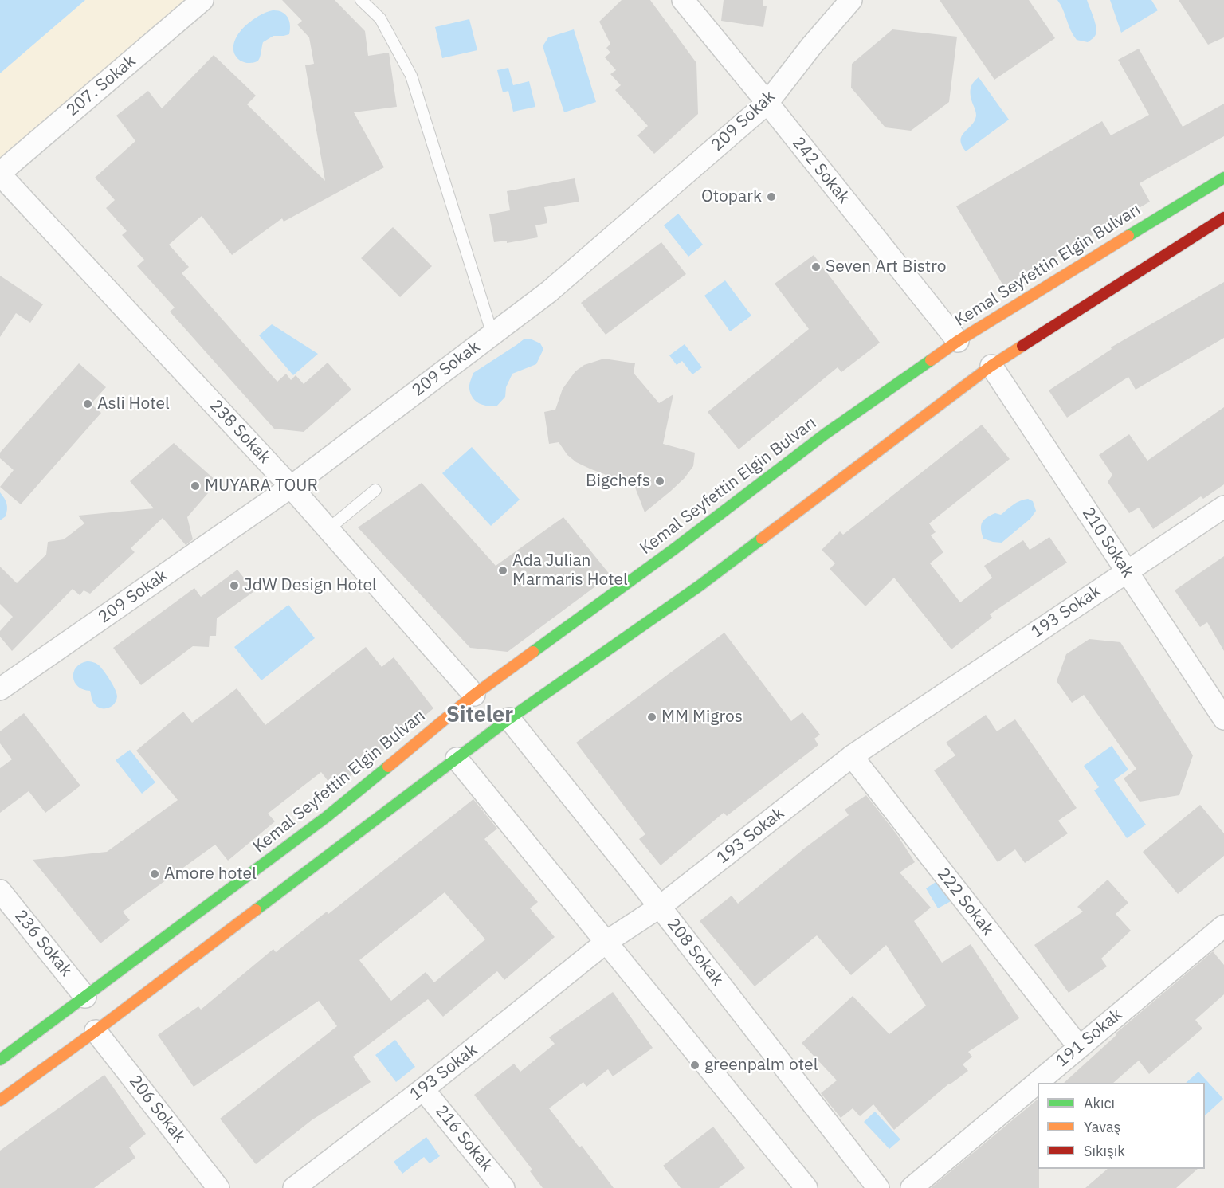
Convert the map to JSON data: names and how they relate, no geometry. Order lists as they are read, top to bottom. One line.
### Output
{"streets":{"main road":["Kemal Seyfettin Elgin Bulvarı"],"street":["207. Sokak","209 Sokak","242 Sokak","238 Sokak","210 Sokak","193 Sokak","222 Sokak","236 Sokak","208 Sokak","191 Sokak","206 Sokak","216 Sokak"]},"crossings":[["207. Sokak","238 Sokak"],["209 Sokak","242 Sokak"],["209 Sokak","238 Sokak"],["242 Sokak","Kemal Seyfettin Elgin Bulvarı"],["Kemal Seyfettin Elgin Bulvarı","238 Sokak"],["Kemal Seyfettin Elgin Bulvarı","236 Sokak"],["210 Sokak","193 Sokak"],["193 Sokak","222 Sokak"],["193 Sokak","208 Sokak"],["193 Sokak","216 Sokak"],["222 Sokak","191 Sokak"]],"districts":["Siteler"],"places":["Otopark","Seven Art Bistro","Asli Hotel","Bigchefs","MUYARA TOUR","Ada Julian Marmaris Hotel","JdW Design Hotel","MM Migros","Amore hotel","greenpalm otel"],"legend":["Akıcı","Yavaş","Sıkışık"]}
